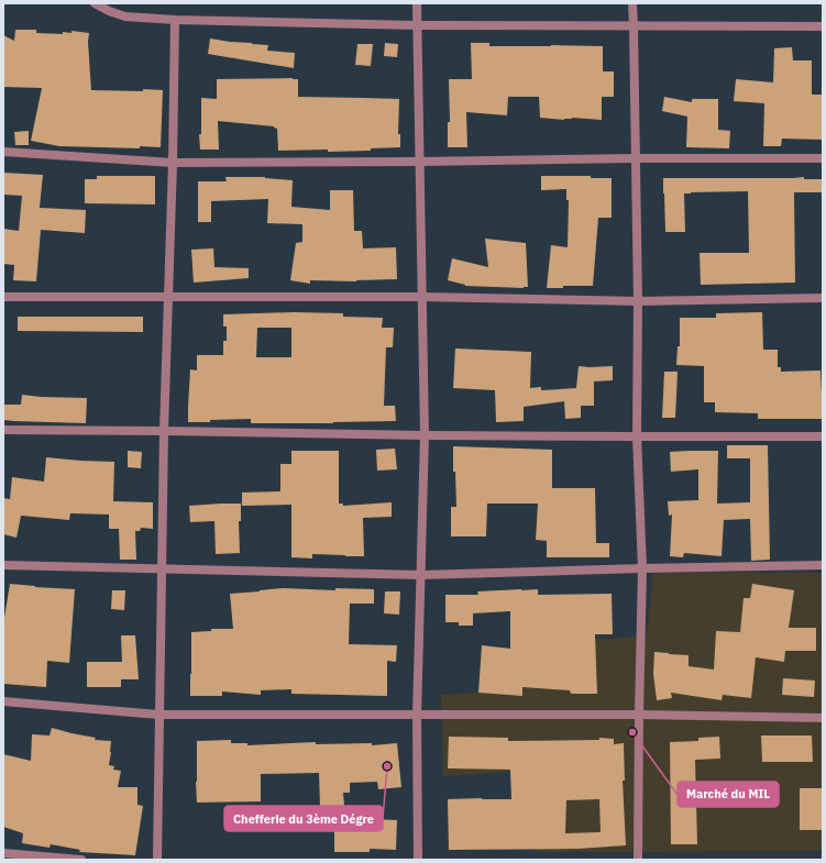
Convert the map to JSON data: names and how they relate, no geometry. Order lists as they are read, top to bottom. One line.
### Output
{"places":["Marché du MIL","Chefferie du 3ème Dégre"]}
